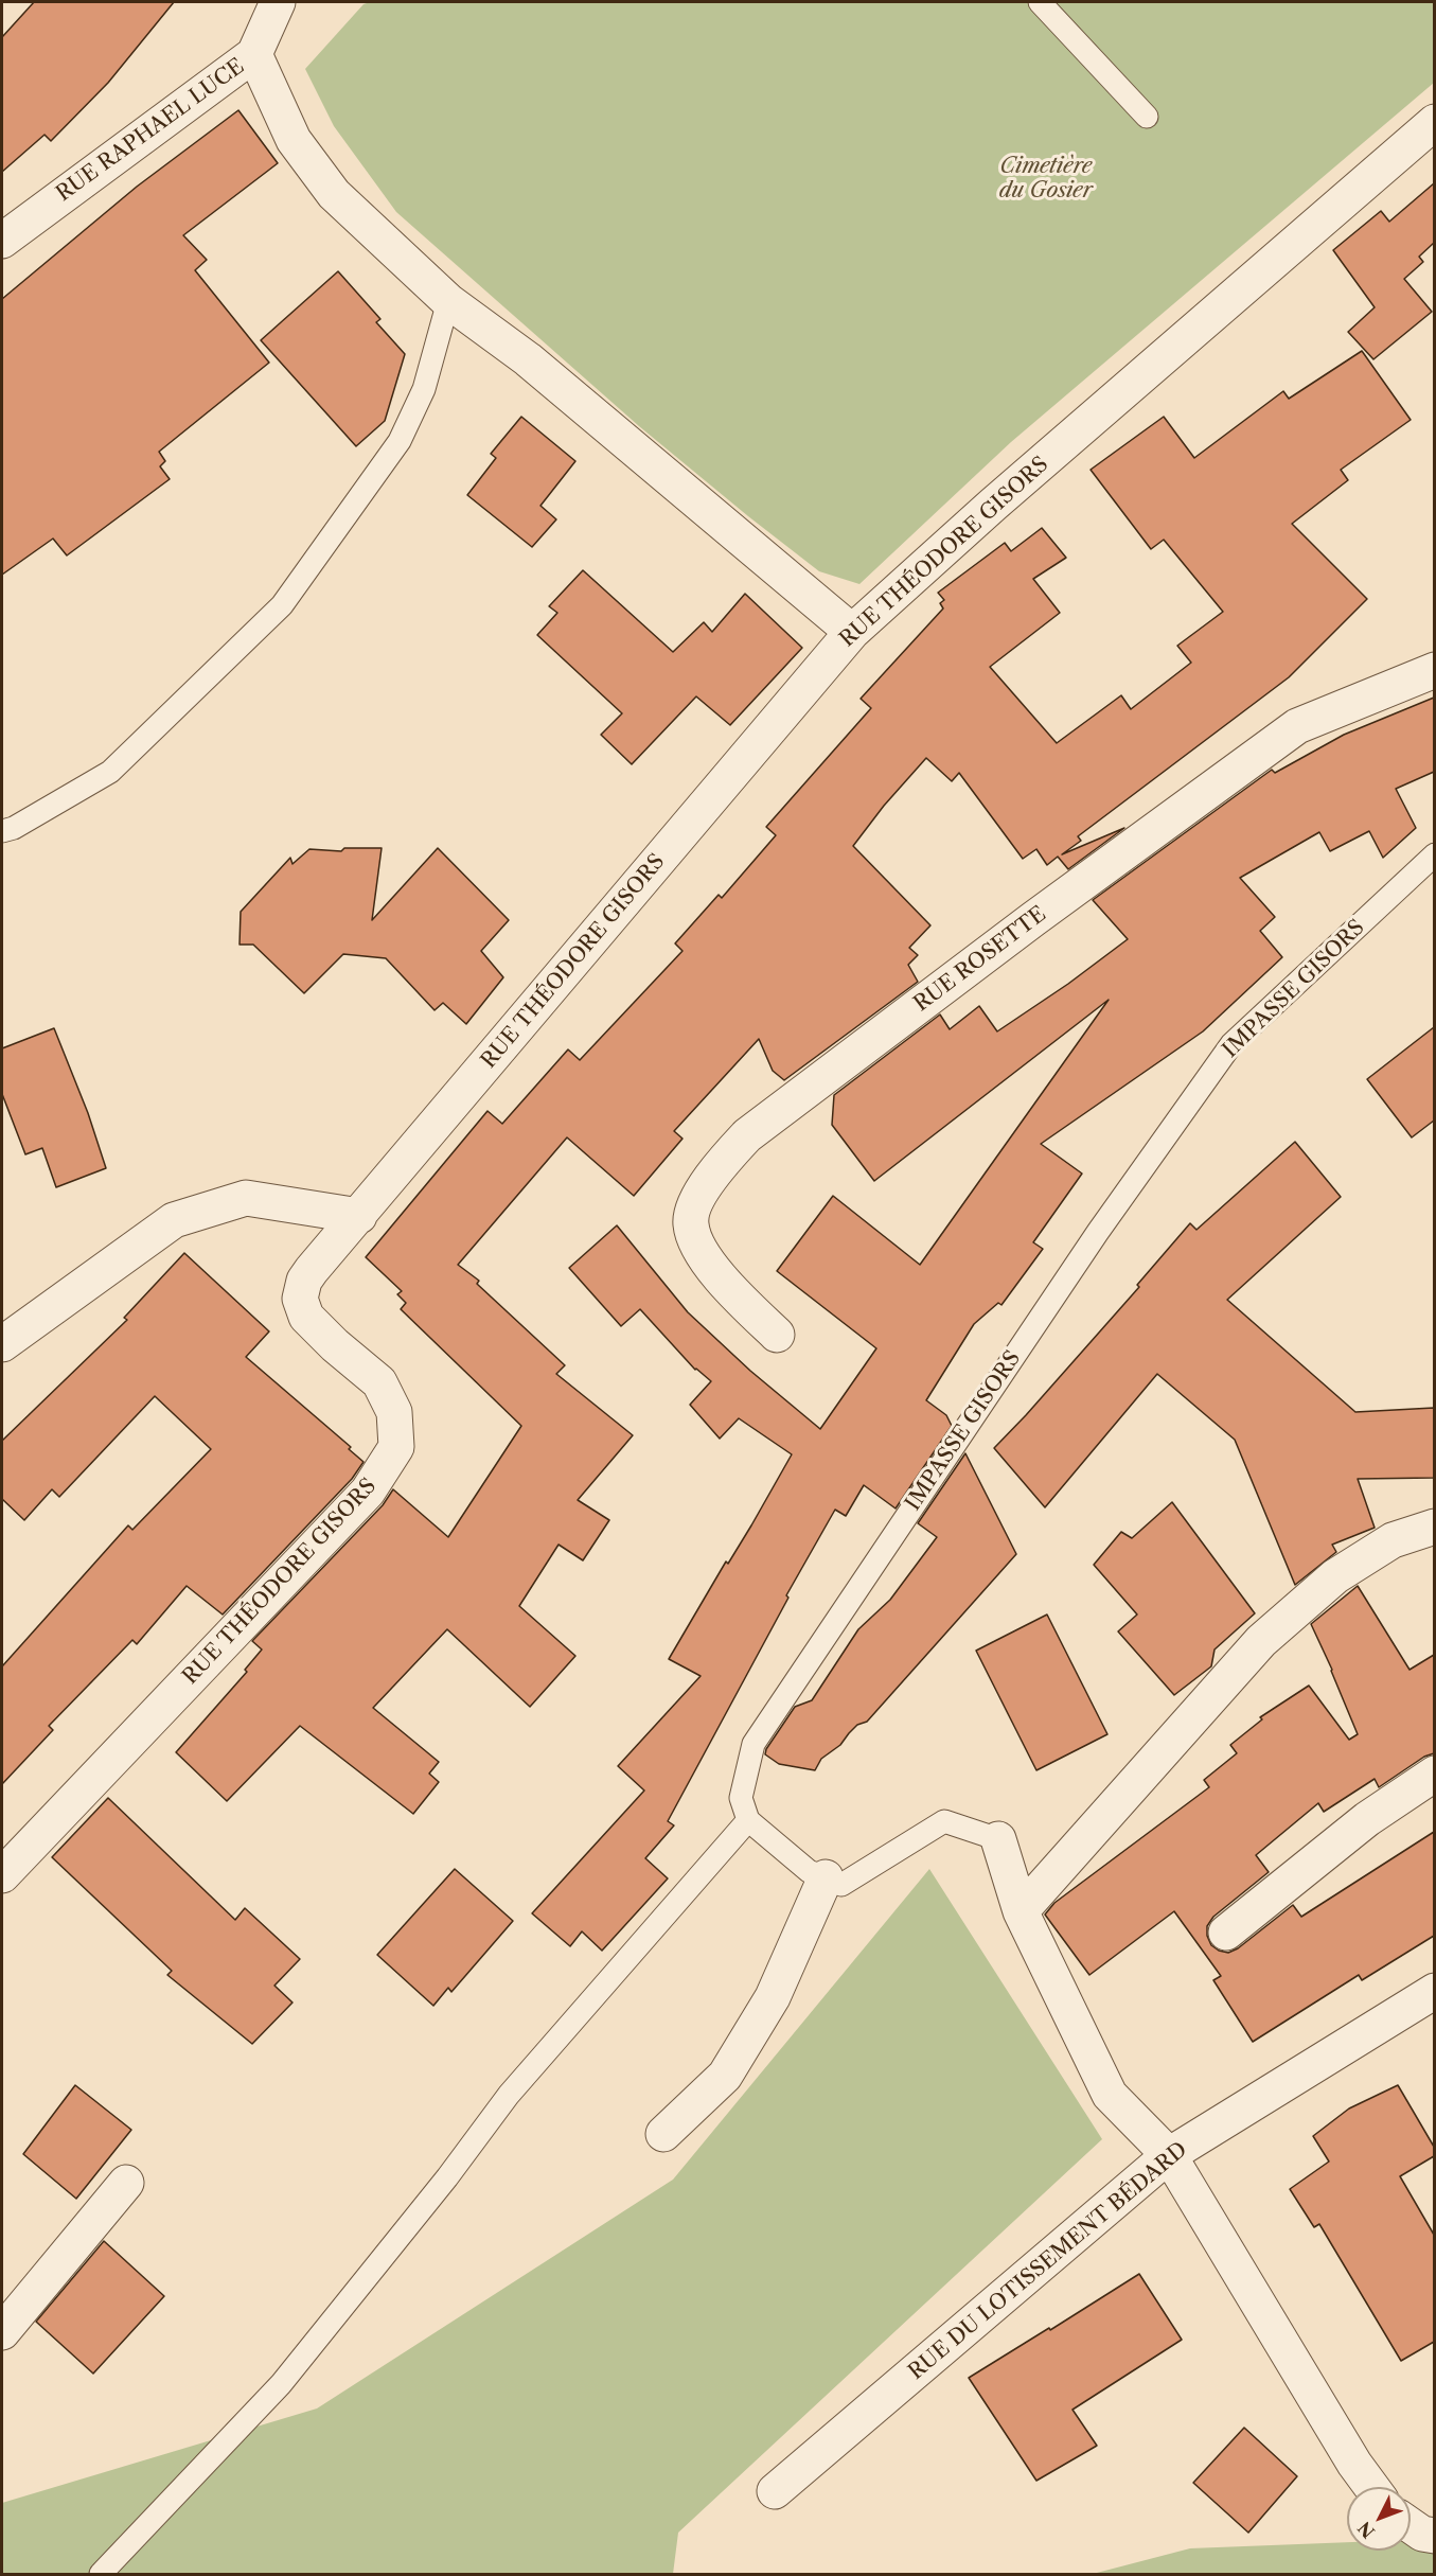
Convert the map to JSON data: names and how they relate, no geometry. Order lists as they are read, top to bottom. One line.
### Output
{"streets":{"street":["RUE RAPHAEL LUCE","RUE THÉODORE GISORS","RUE ROSETTE","RUE DU LOTISSEMENT BÉDARD"],"lane":["IMPASSE GISORS"]},"parks":["Cimetière du Gosier"],"north":"bottom left"}
